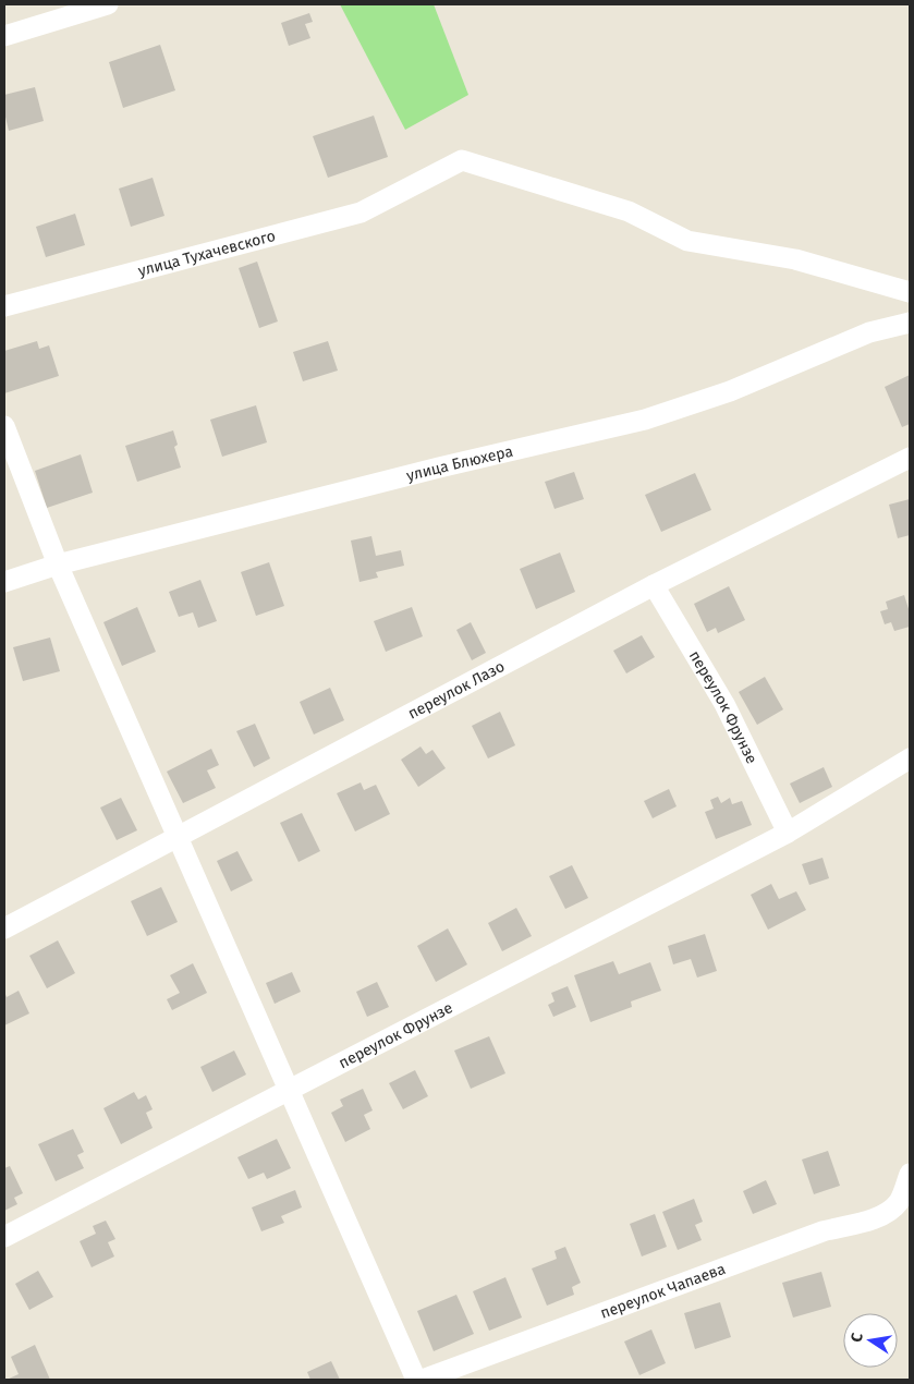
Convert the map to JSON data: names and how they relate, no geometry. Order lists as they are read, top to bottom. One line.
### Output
{"streets":{"street":["улица Тухачевского","улица Блюхера","переулок Лазо","переулок Фрунзе","переулок Чапаева"]},"crossings":[["переулок Лазо","переулок Фрунзе"]],"north":"left"}
